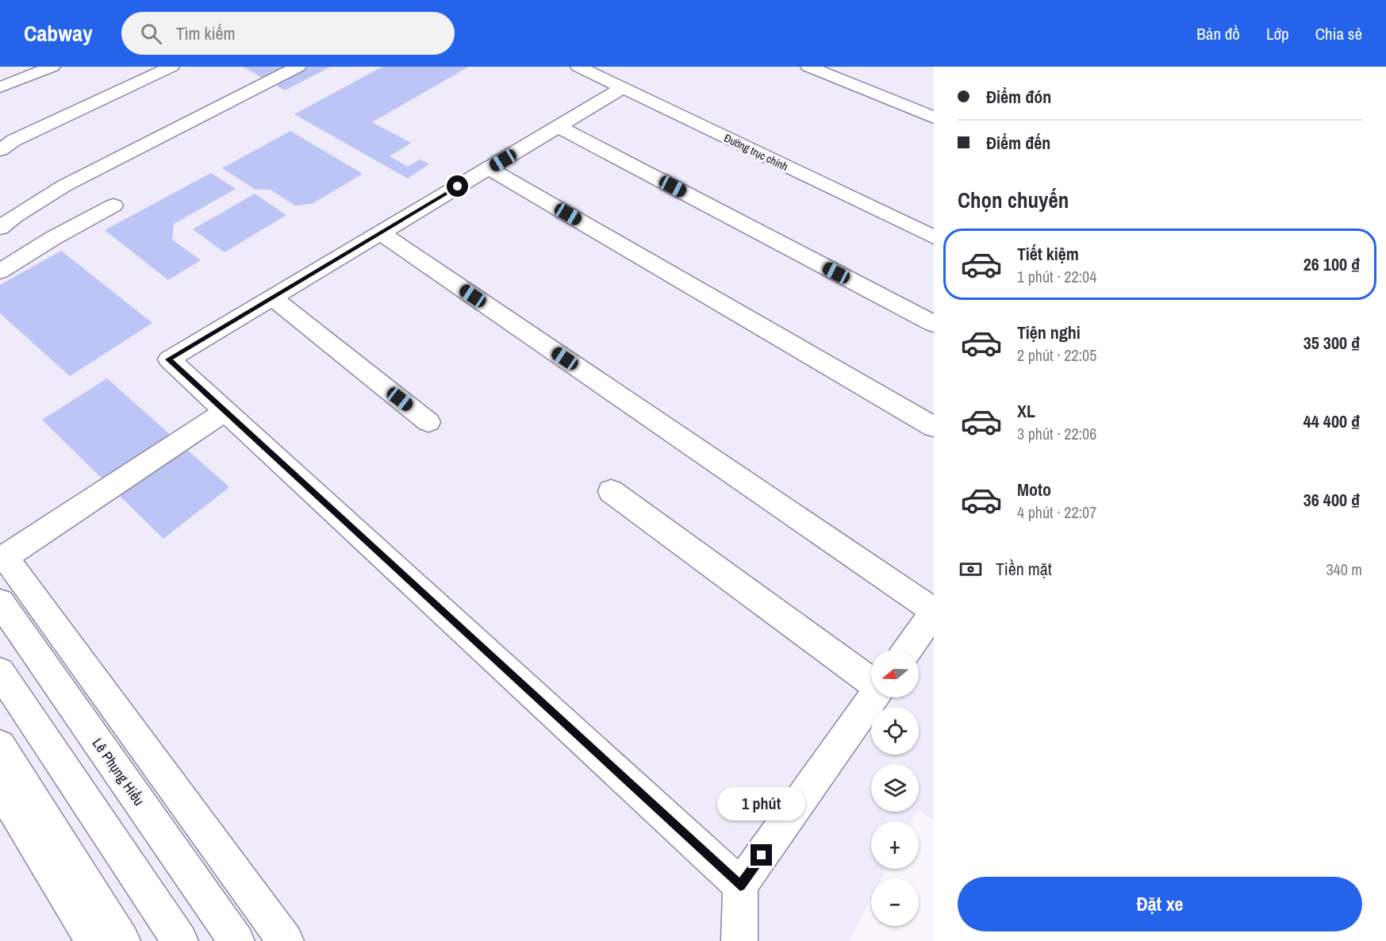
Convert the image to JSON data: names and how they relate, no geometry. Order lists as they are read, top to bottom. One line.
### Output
{"streets":{"street":["Đường trục chính","Lê Phụng Hiểu"]},"north":"left","page":{"header":"Cabway","search":"Tìm kiếm","nav":["Bản đồ","Lớp","Chia sẻ"],"banner":["Điểm đón","Điểm đến"],"heading":"Chọn chuyến","list":[{"name":"Tiết kiệm","note":"1 phút · 22:04","value":"26 100 ₫"},{"name":"Tiện nghi","note":"2 phút · 22:05","value":"35 300 ₫"},{"name":"XL","note":"3 phút · 22:06","value":"44 400 ₫"},{"name":"Moto","note":"4 phút · 22:07","value":"36 400 ₫"}],"pay":["Tiền mặt","340 m"],"map_buttons":["+","−"],"bubble":"1 phút","buttons":"Đặt xe"}}
